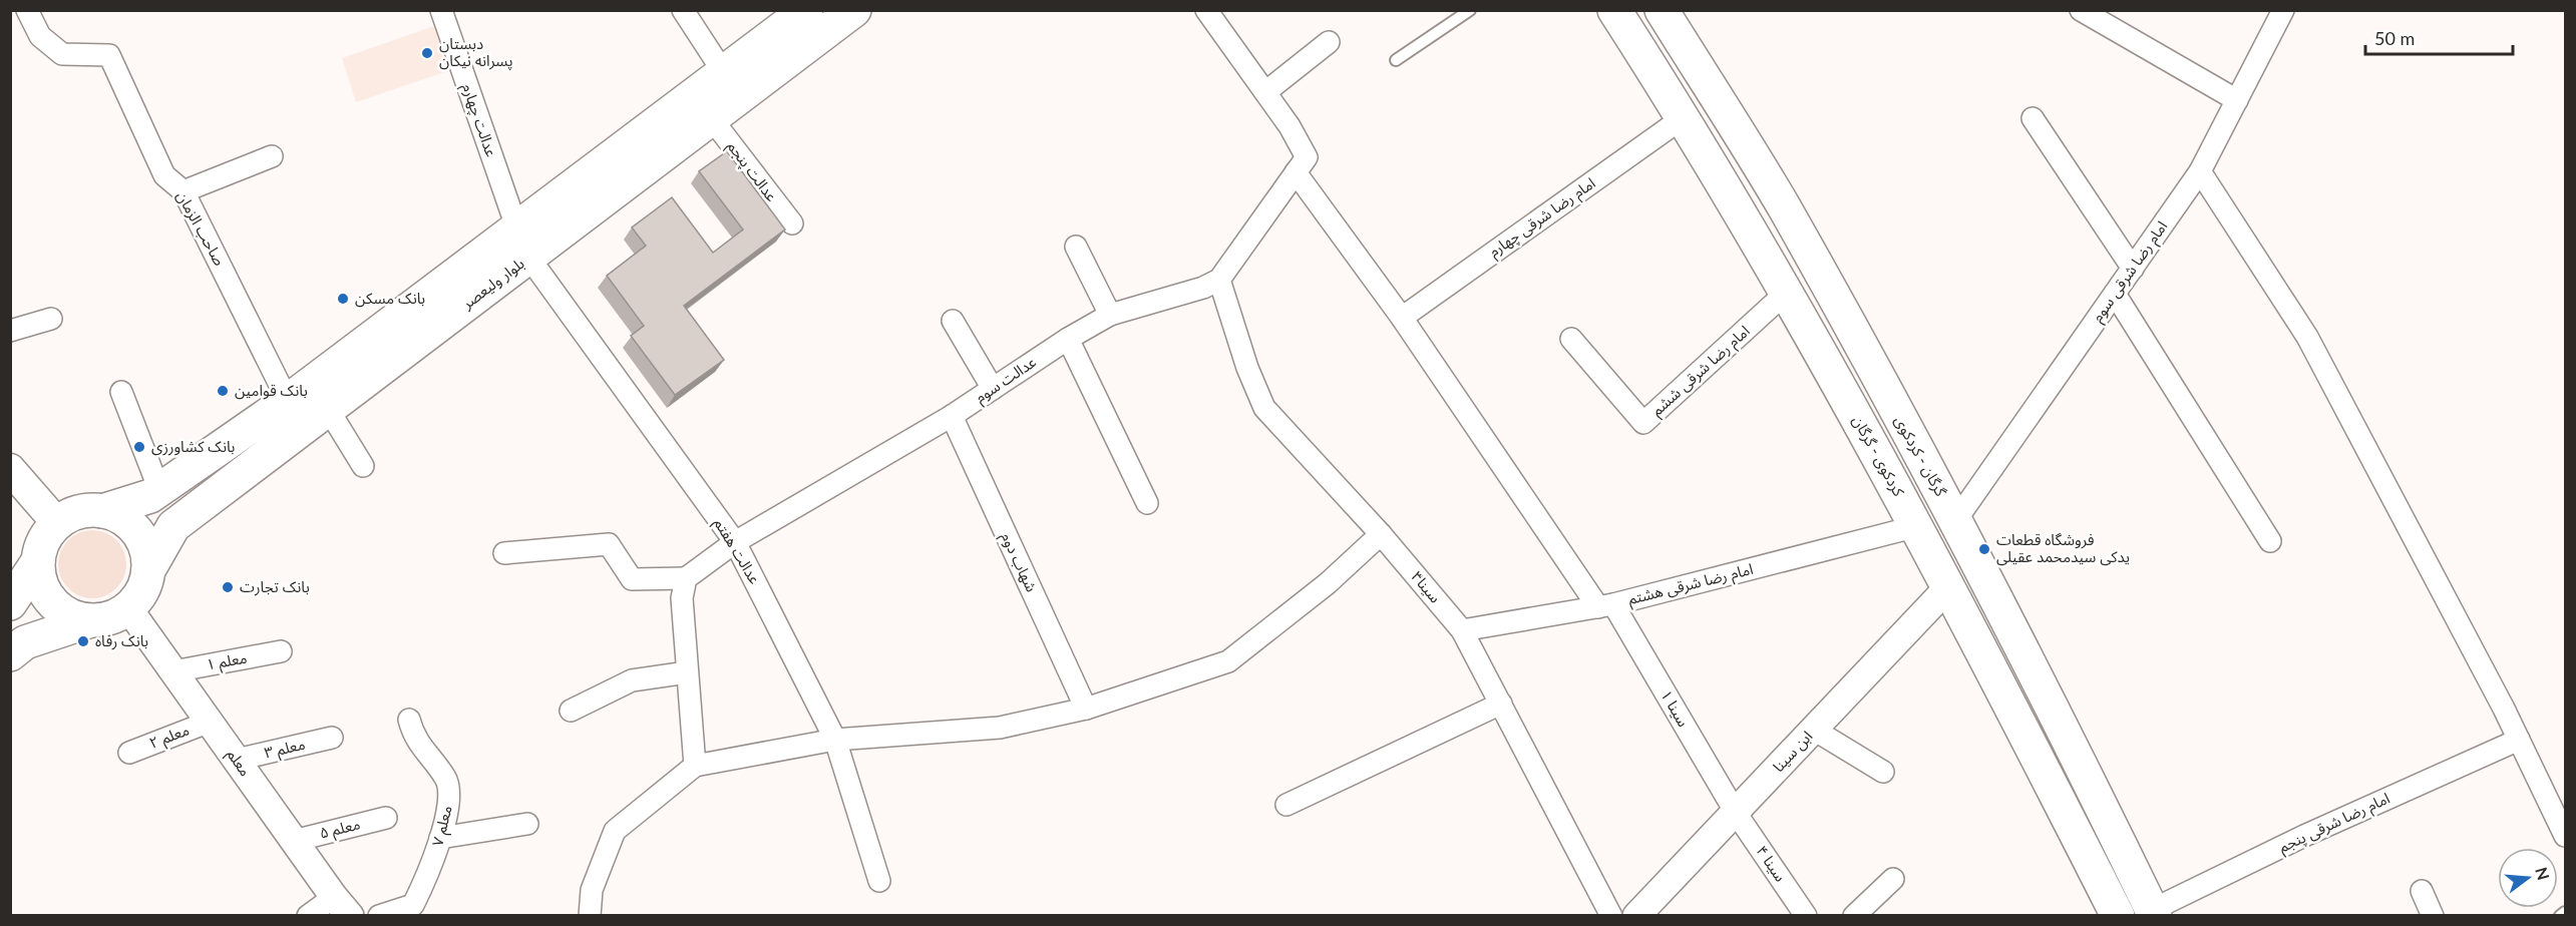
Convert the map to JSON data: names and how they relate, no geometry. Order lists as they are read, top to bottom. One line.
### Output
{"streets":{"main road":["بلوار ولیعصر","کردکوی - گرگان","گرگان - کردکوی"],"street":["عدالت چهارم","عدالت پنجم","امام رضا شرقی چهارم","صاحب الزمان","امام رضا شرقی سوم","امام رضا شرقی ششم","عدالت سوم","عدالت هفتم","شهاب دوم","امام رضا شرقی هشتم","سینا۳","معلم ۱","سینا ۱","معلم ۲","معلم ۳","ابن سینا","معلم","امام رضا شرقی پنجم","معلم ۷","معلم ۵","سینا ۴"]},"crossings":[["عدالت چهارم","بلوار ولیعصر"],["عدالت چهارم","عدالت هفتم"],["عدالت پنجم","بلوار ولیعصر"],["امام رضا شرقی چهارم","کردکوی - گرگان"],["امام رضا شرقی چهارم","سینا ۱"],["صاحب الزمان","بلوار ولیعصر"],["امام رضا شرقی سوم","گرگان - کردکوی"],["بلوار ولیعصر","عدالت هفتم"],["بلوار ولیعصر","معلم"],["امام رضا شرقی ششم","کردکوی - گرگان"],["عدالت سوم","عدالت هفتم"],["عدالت سوم","شهاب دوم"],["عدالت سوم","سینا۳"],["کردکوی - گرگان","امام رضا شرقی هشتم"],["کردکوی - گرگان","ابن سینا"],["گرگان - کردکوی","امام رضا شرقی پنجم"],["امام رضا شرقی هشتم","سینا۳"],["امام رضا شرقی هشتم","سینا ۱"],["سینا۳","ابن سینا"],["معلم ۱","معلم"],["سینا ۱","ابن سینا"],["سینا ۱","سینا ۴"],["معلم ۲","معلم"],["معلم ۳","معلم"],["ابن سینا","سینا ۴"],["معلم","معلم ۵"]],"places":["دبستان پسرانه نیکان","بانک مسکن","بانک قوامین","بانک کشاورزی","فروشگاه قطعات یدکی سیدمحمد عقیلی","بانک تجارت","بانک رفاه"],"scale_bar":"50 m","north":"right"}
